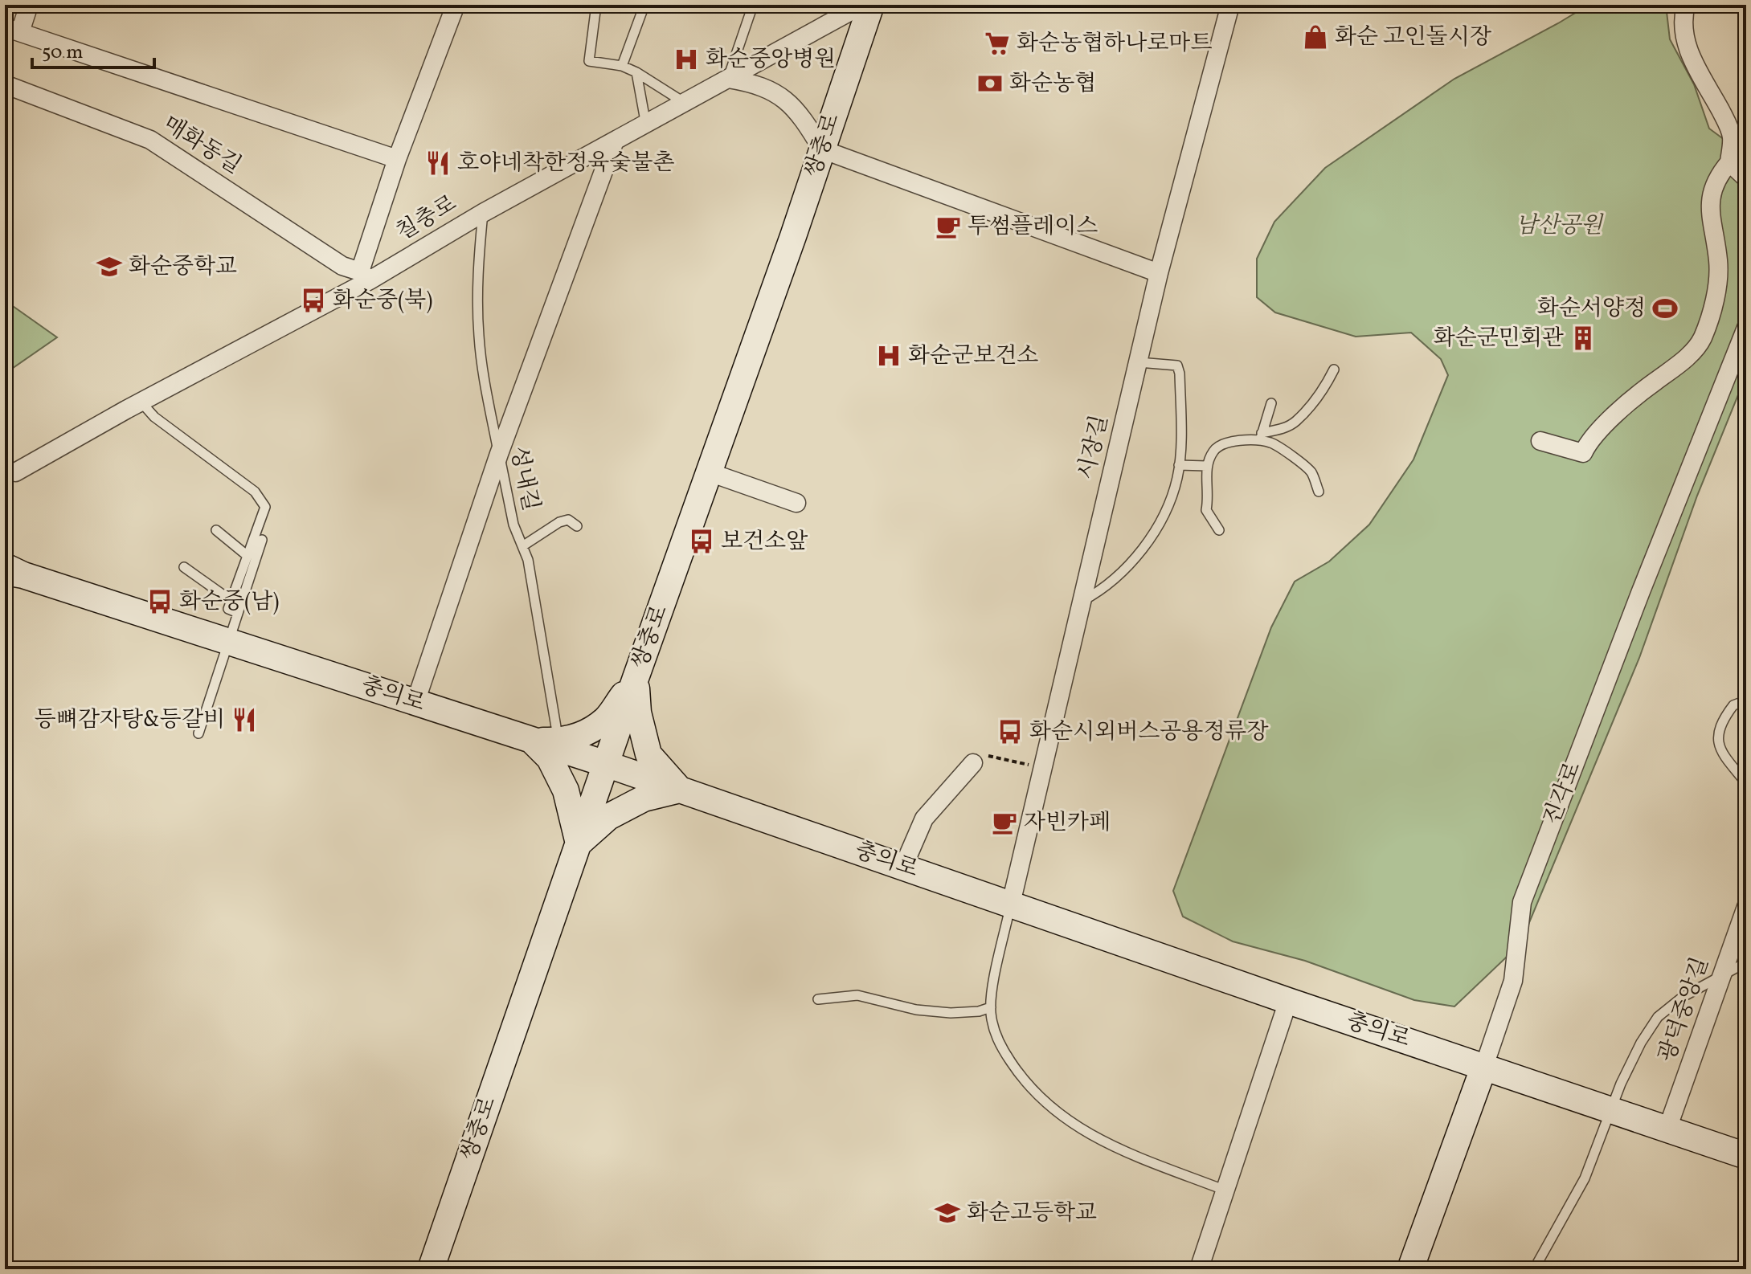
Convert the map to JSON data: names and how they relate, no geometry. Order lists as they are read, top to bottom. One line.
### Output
{"streets":{"street":["매화동길","쌍충로","칠충로","시장길","충의로","진각로","광덕중앙길"],"lane":["성내길"]},"crossings":[["매화동길","칠충로"],["쌍충로","충의로"],["칠충로","성내길"],["시장길","충의로"],["성내길","충의로"],["충의로","진각로"],["충의로","광덕중앙길"]],"parks":["남산공원"],"places":{"shop":["화순 고인돌시장"],"supermarket":["화순농협하나로마트"],"hospital":["화순중앙병원","화순군보건소"],"bank":["화순농협"],"restaurant":["호야네착한정육숯불촌","등뼈감자탕&등갈비"],"cafe":["투썸플레이스","자빈카페"],"school or university":["화순중학교","화순고등학교"],"bus stop":["화순중(북)","보건소앞","화순중(남)","화순시외버스공용정류장"],"sports":["화순서양정"],"building":["화순군민회관"]},"scale_bar":"50 m"}
